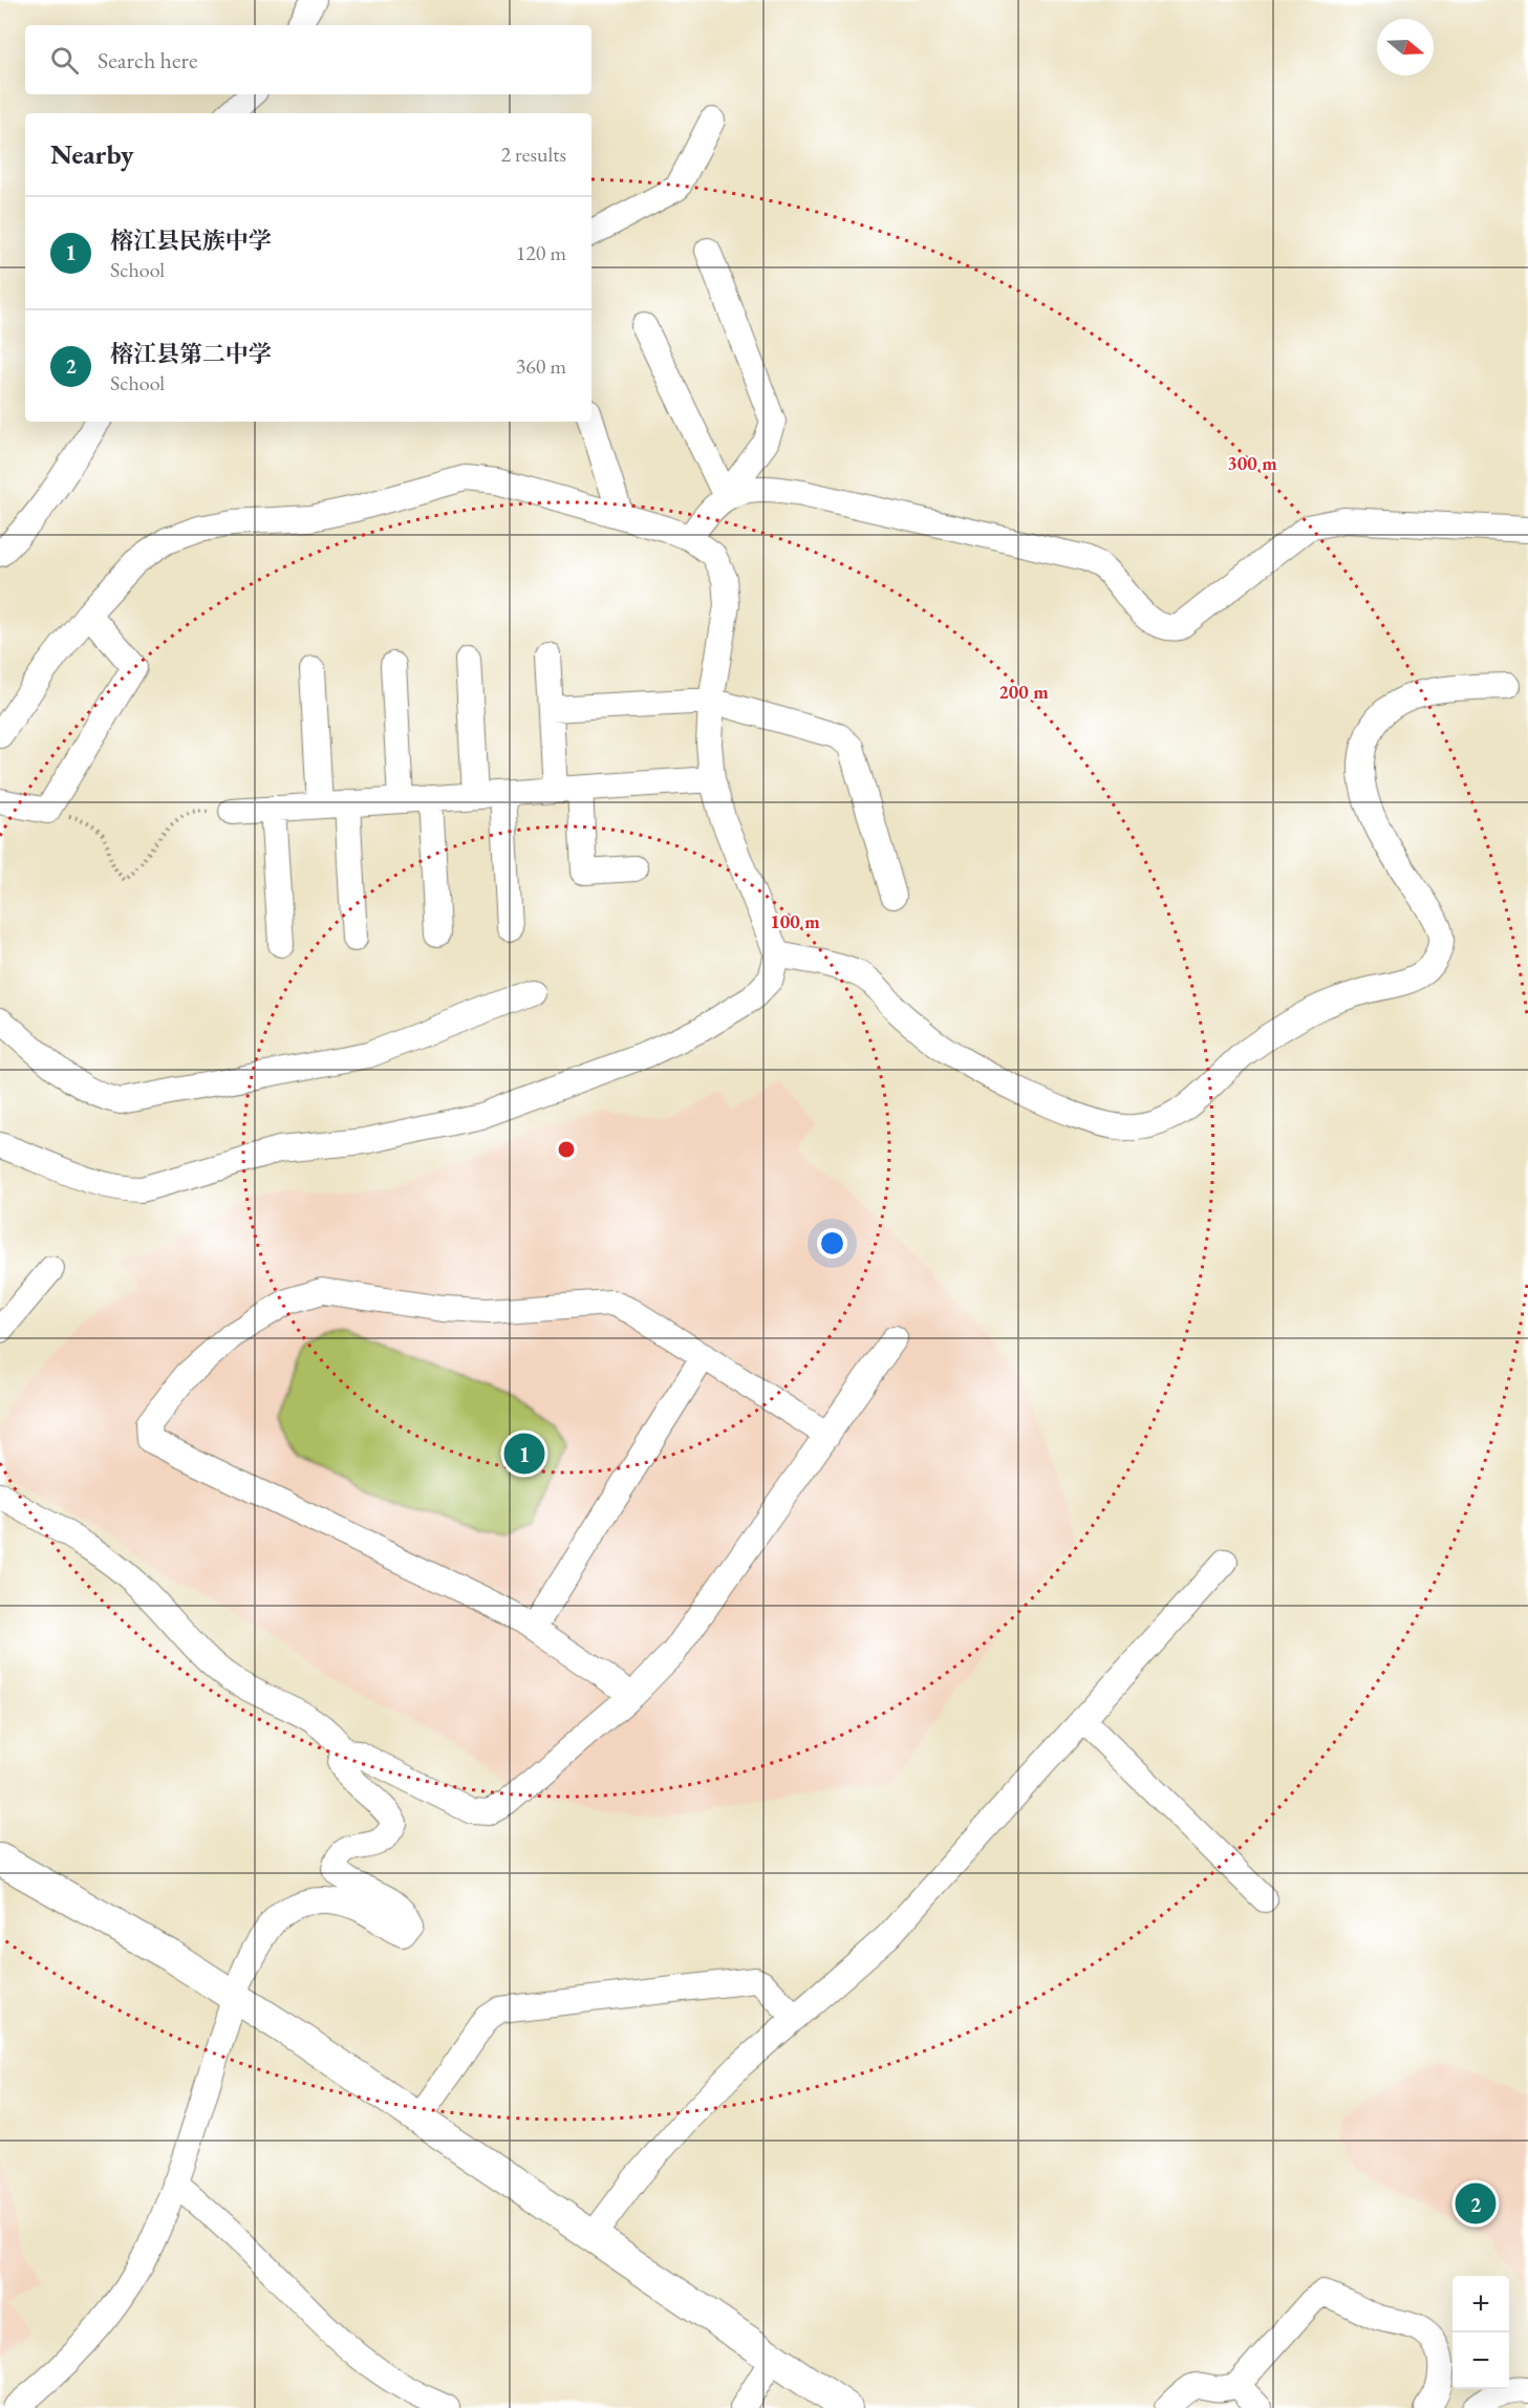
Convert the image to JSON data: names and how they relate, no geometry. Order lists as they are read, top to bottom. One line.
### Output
{"north":"right","page":{"search":"Search here","heading":["Nearby","2 results"],"list":[{"mark":"1","name":"榕江县民族中学","note":"School","value":"120 m"},{"mark":"2","name":"榕江县第二中学","note":"School","value":"360 m"}],"pins":["1","2"],"map_buttons":["+","−"]},"rings":["300 m","200 m","100 m"]}
